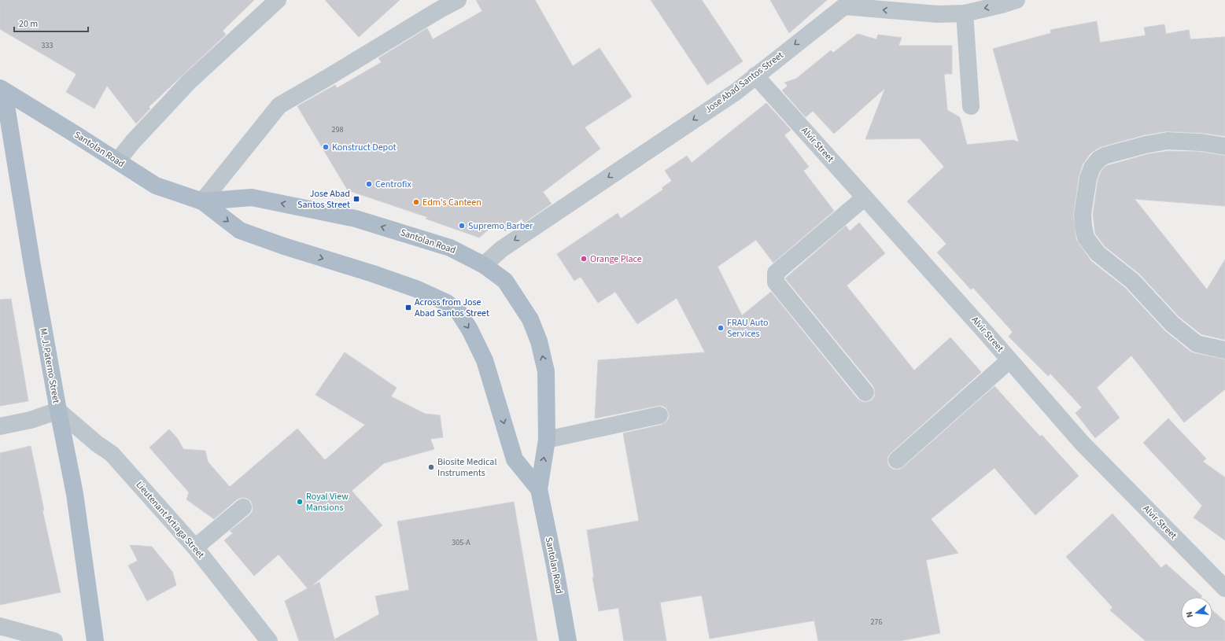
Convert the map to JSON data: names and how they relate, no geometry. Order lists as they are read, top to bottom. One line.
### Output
{"streets":{"main road":["Santolan Road","M. J. Paterno Street"],"street":["Jose Abad Santos Street","Alvir Street","Lieutenant Artiaga Street"]},"crossings":[["Jose Abad Santos Street","Alvir Street"],["Jose Abad Santos Street","Santolan Road"],["Santolan Road","M. J. Paterno Street"],["M. J. Paterno Street","Lieutenant Artiaga Street"]],"one_way":["Jose Abad Santos Street"],"places":{"other":["Konstruct Depot","Centrofix","Edm's Canteen","Supremo Barber","Orange Place","FRAU Auto Services","Biosite Medical Instruments","Royal View Mansions"],"transit":["Jose Abad Santos Street","Across from Jose Abad Santos Street"]},"house_numbers":["333","298","305-A","276"],"scale_bar":"20 m","north":"left"}
